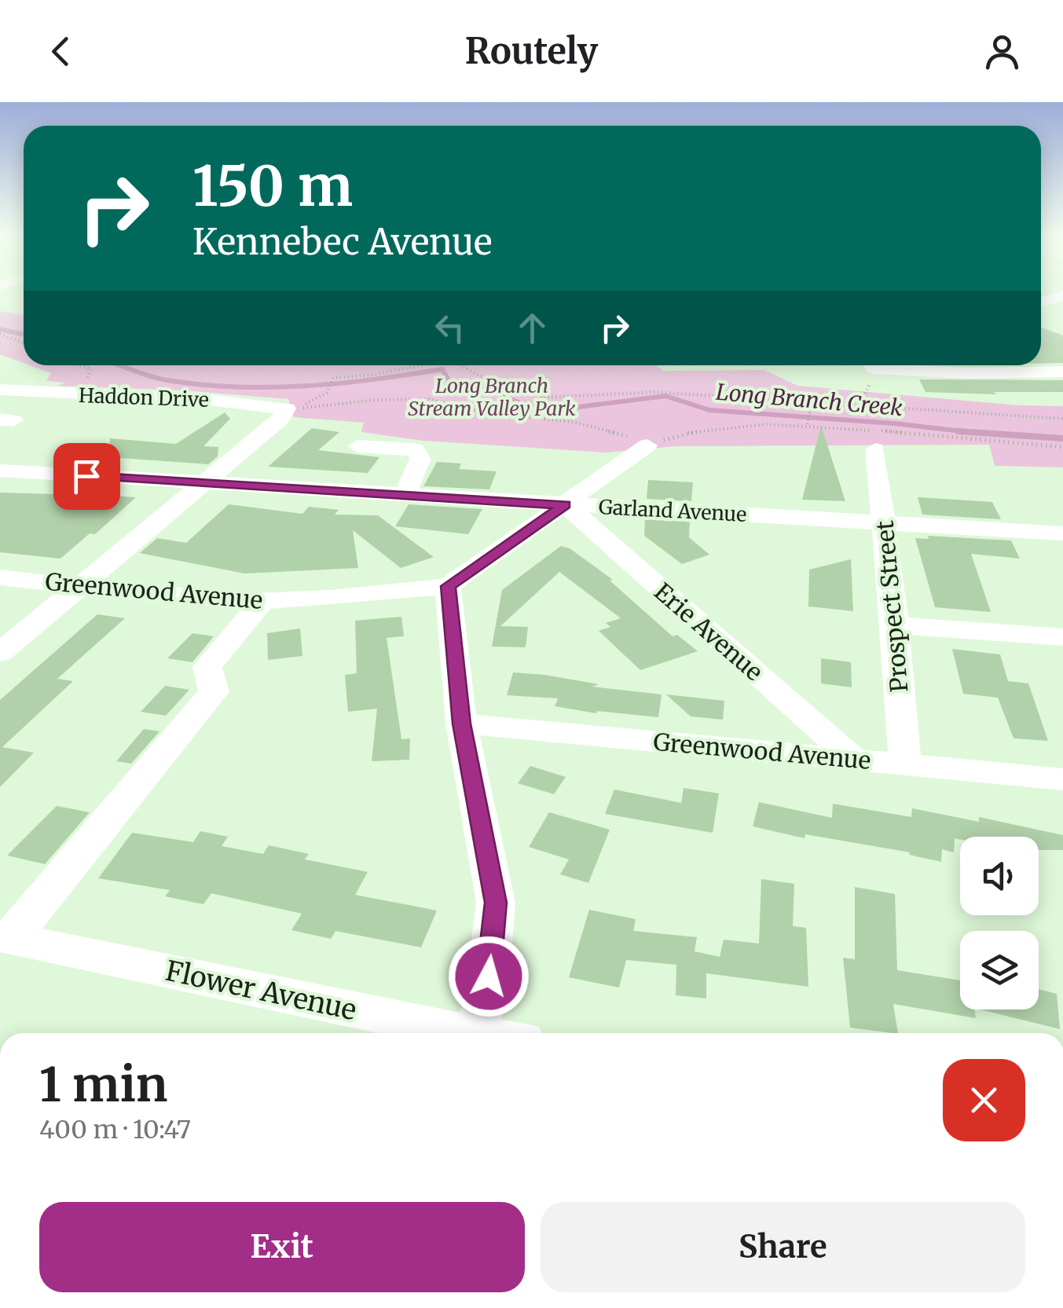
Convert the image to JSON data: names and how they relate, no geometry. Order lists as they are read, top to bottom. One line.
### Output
{"streets":{"street":["Haddon Drive","Garland Avenue","Greenwood Avenue","Prospect Street","Erie Avenue","Flower Avenue"]},"crossings":[["Garland Avenue","Prospect Street"],["Garland Avenue","Erie Avenue"],["Greenwood Avenue","Prospect Street"],["Greenwood Avenue","Erie Avenue"]],"water":["Long Branch Creek"],"parks":["Long Branch Stream Valley Park"],"page":{"header":"Routely","turn":["150 m","Kennebec Avenue"],"heading":["1 min","400 m · 10:47"],"buttons":["Exit","Share"]}}
